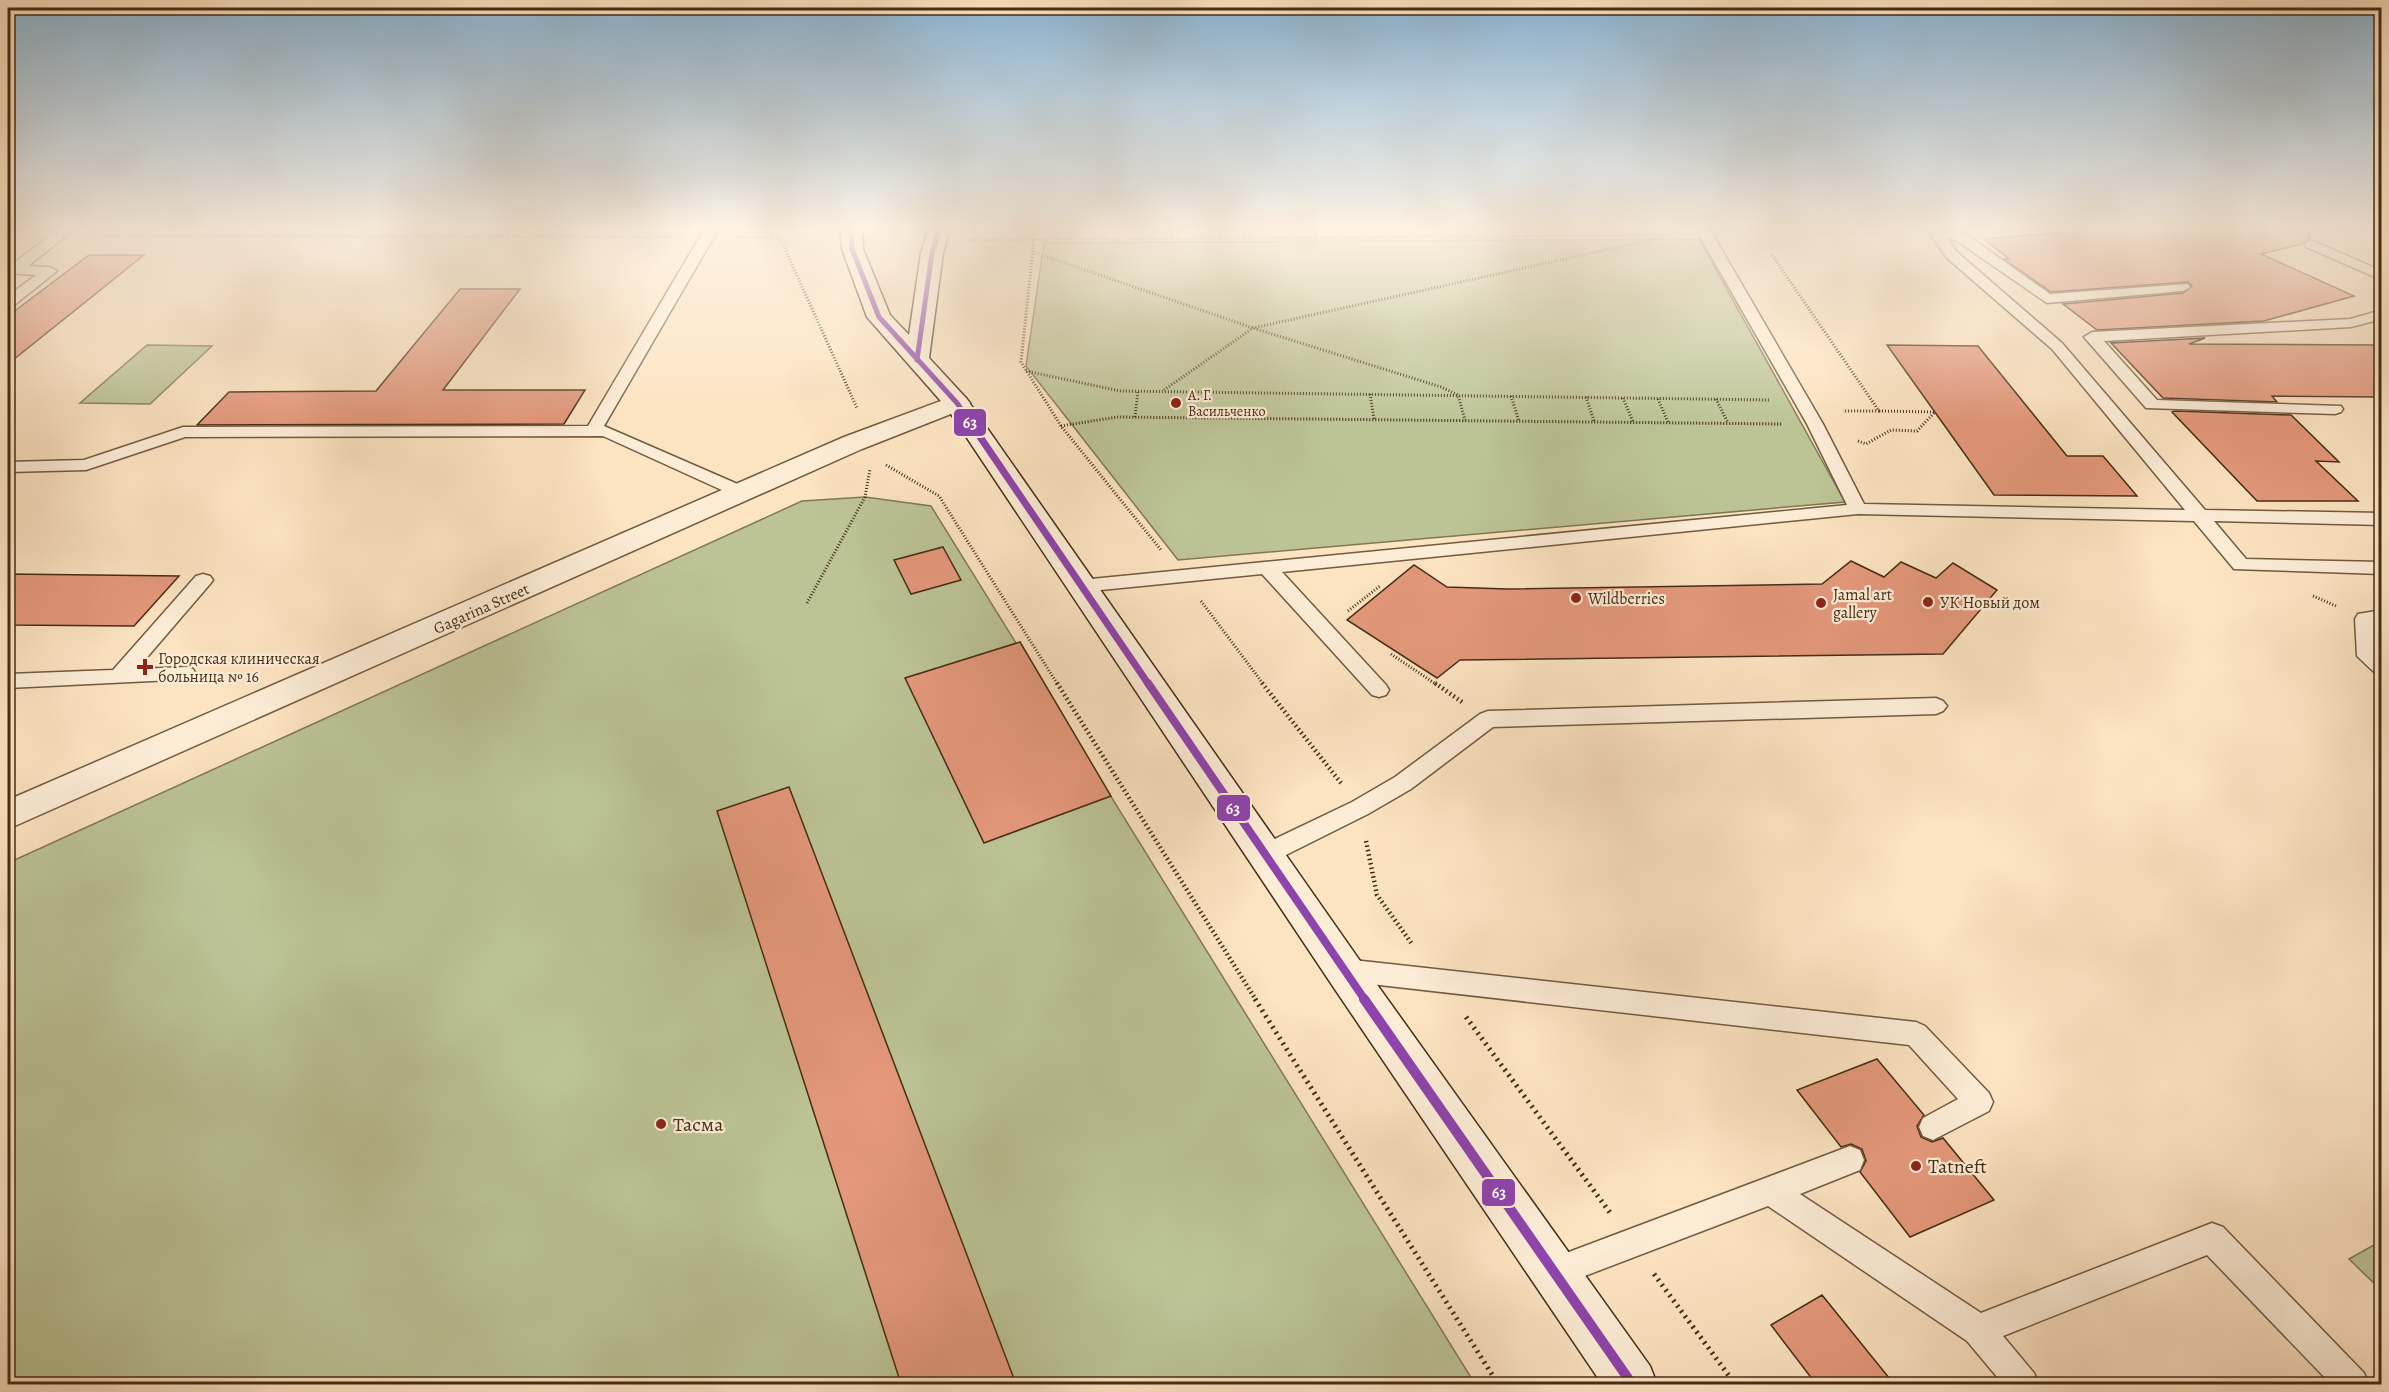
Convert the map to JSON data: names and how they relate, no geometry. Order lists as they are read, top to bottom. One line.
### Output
{"streets":{"main road":["Gagarina Street"]},"places":{"other":["А. Г. Васильченко","Wildberries","УК Новый дом","Jamal art gallery","Тасма","Tatneft"],"health":["Городская клиническая больница № 16"]},"lines":["transit line 63"]}
